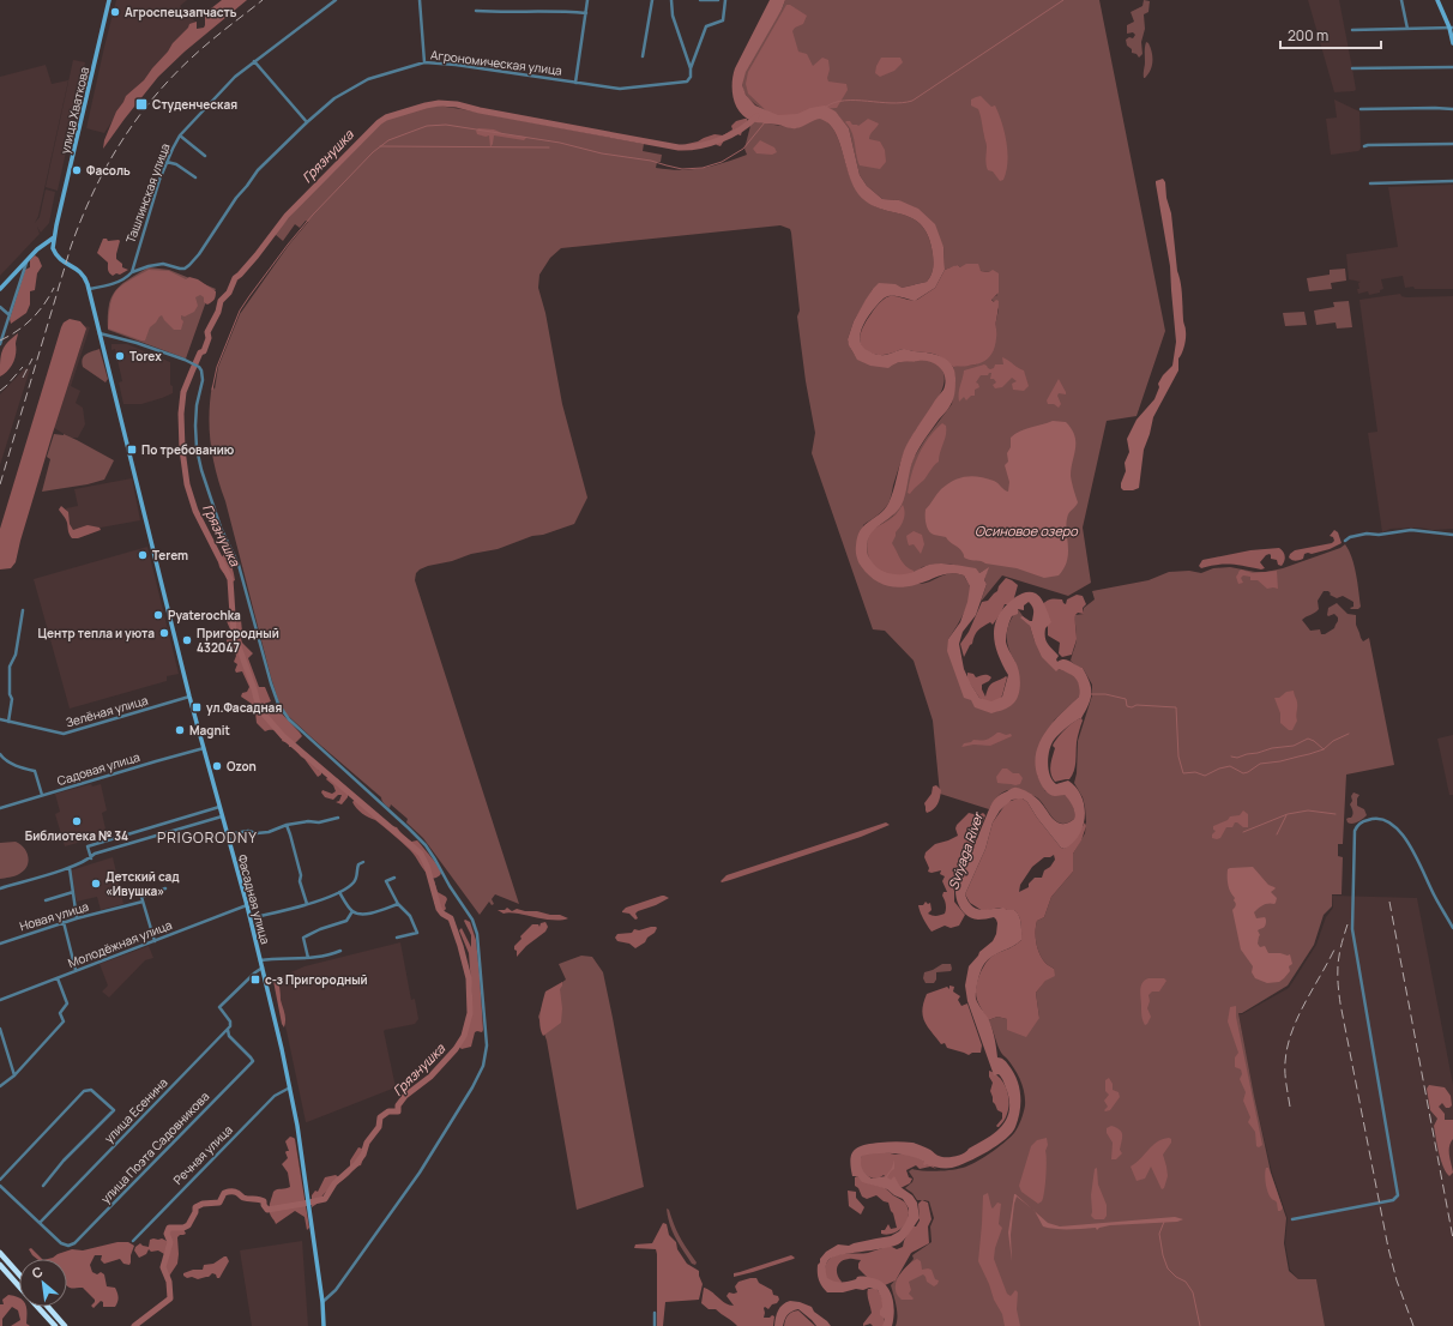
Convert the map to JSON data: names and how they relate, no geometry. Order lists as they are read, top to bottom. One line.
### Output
{"streets":{"main road":["улица Хваткова","Фасадная улица"],"street":["Агрономическая улица","Ташлинская улица","Зелёная улица","Садовая улица","Новая улица","Молодёжная улица","улица Есенина","улица Поэта Садовникова","Речная улица"]},"crossings":[["Агрономическая улица","Ташлинская улица"],["улица Хваткова","Фасадная улица"],["Зелёная улица","Фасадная улица"],["Садовая улица","Фасадная улица"],["Фасадная улица","Молодёжная улица"],["Фасадная улица","Речная улица"],["улица Есенина","улица Поэта Садовникова"]],"districts":["PRIGORODNY"],"water":["Грязнушка","Осиновое озеро","Sviyaga River"],"places":{"other":["Агроспецзапчасть","Фасоль","Torex","Terem","Pyaterochka","Центр тепла и уюта","Пригородный 432047","Magnit","Ozon","Библиотека № 34","Детский сад «Ивушка»"],"transit":["Студенческая","По требованию","ул.Фасадная","с-з Пригородный"]},"scale_bar":"200 m","north":"top left"}
